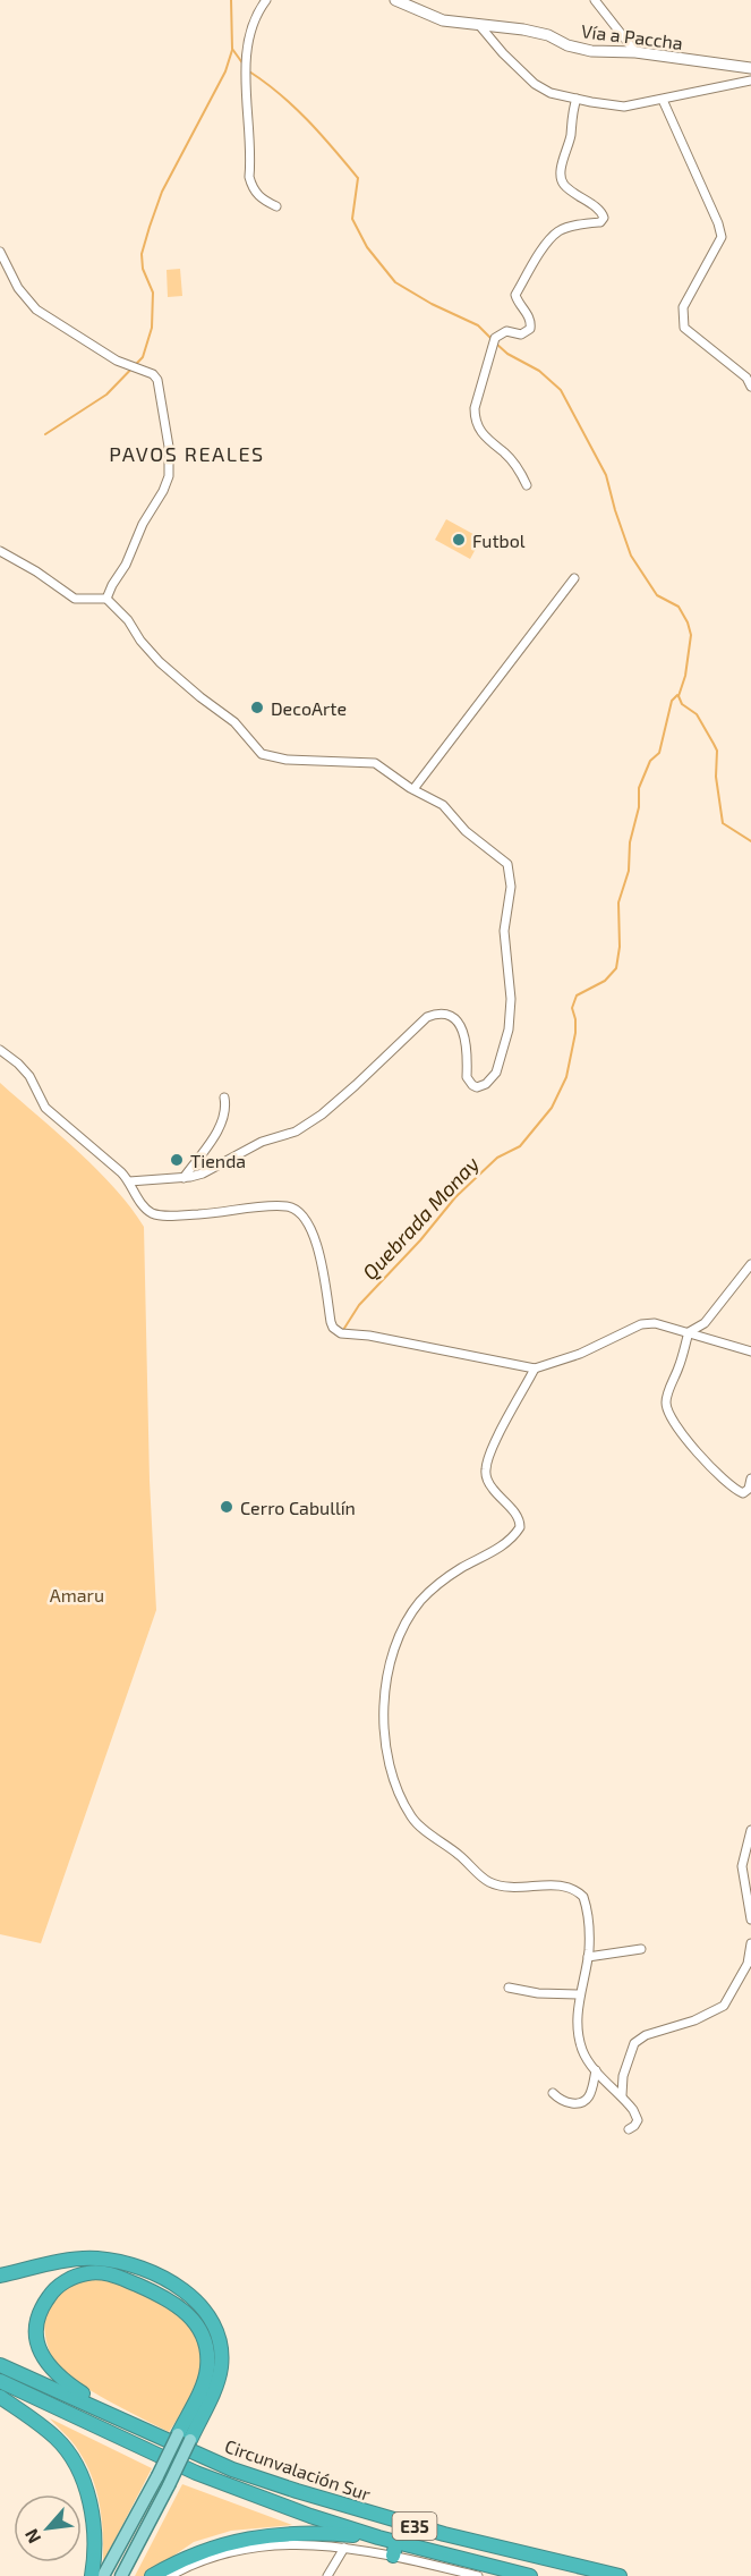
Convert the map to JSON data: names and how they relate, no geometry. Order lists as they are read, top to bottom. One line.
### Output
{"streets":{"highway":["Circunvalación Sur","E35"],"street":["Vía a Paccha"]},"districts":["PAVOS REALES"],"water":["Quebrada Monay"],"parks":["Amaru"],"places":["Futbol","DecoArte","Tienda","Cerro Cabullín"],"north":"bottom left"}
